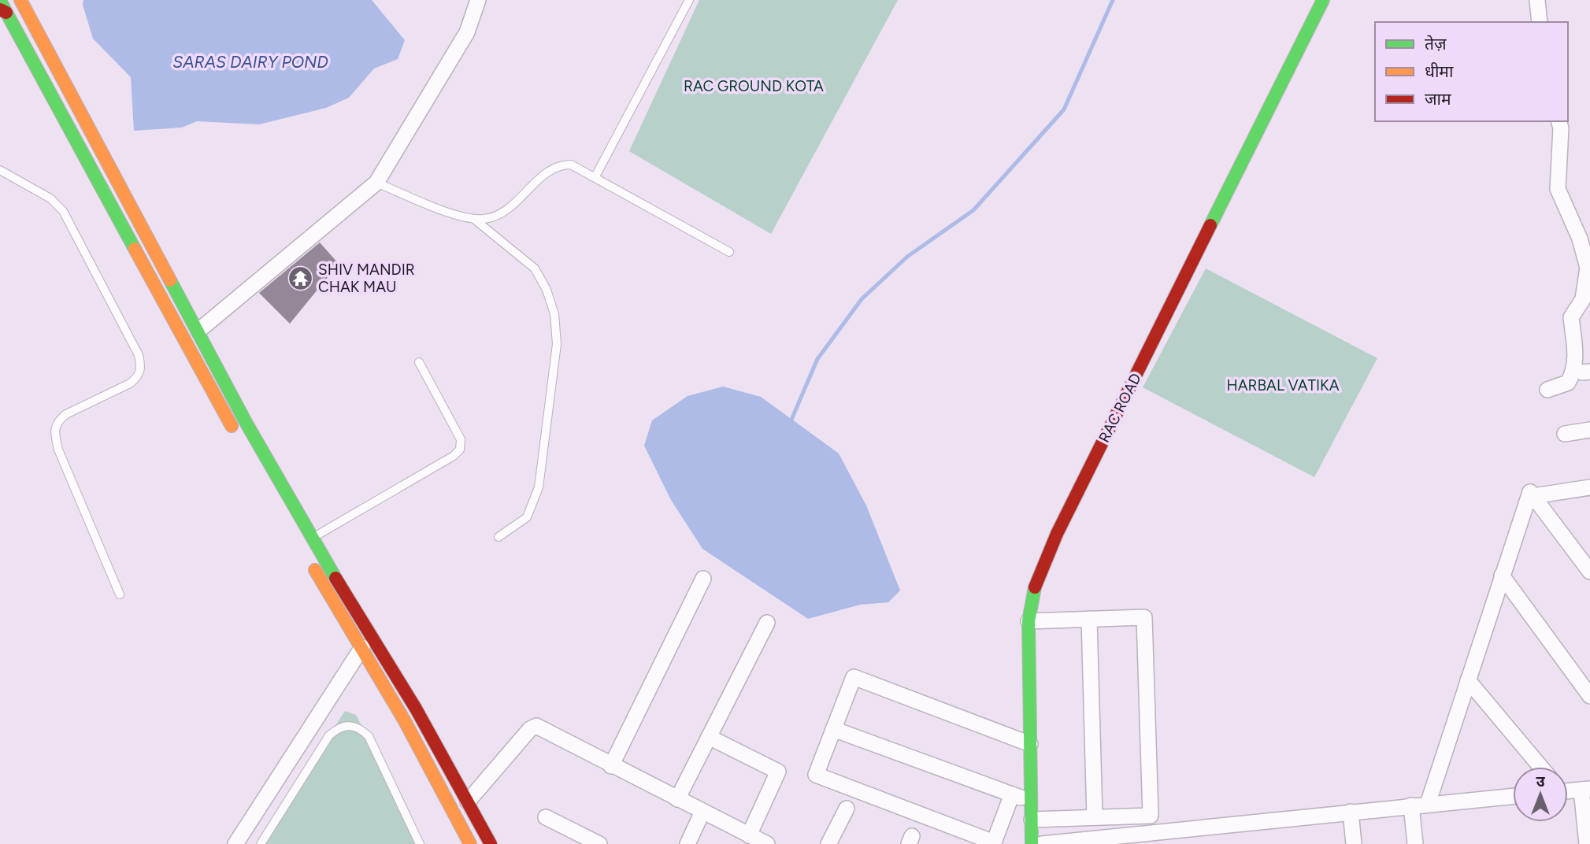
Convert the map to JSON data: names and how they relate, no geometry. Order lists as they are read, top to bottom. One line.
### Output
{"streets":{"street":["RAC ROAD"]},"water":["SARAS DAIRY POND"],"parks":["RAC GROUND KOTA","HARBAL VATIKA"],"places":{"temple":["SHIV MANDIR CHAK MAU"]},"legend":["तेज़","धीमा","जाम"],"north":"top"}
